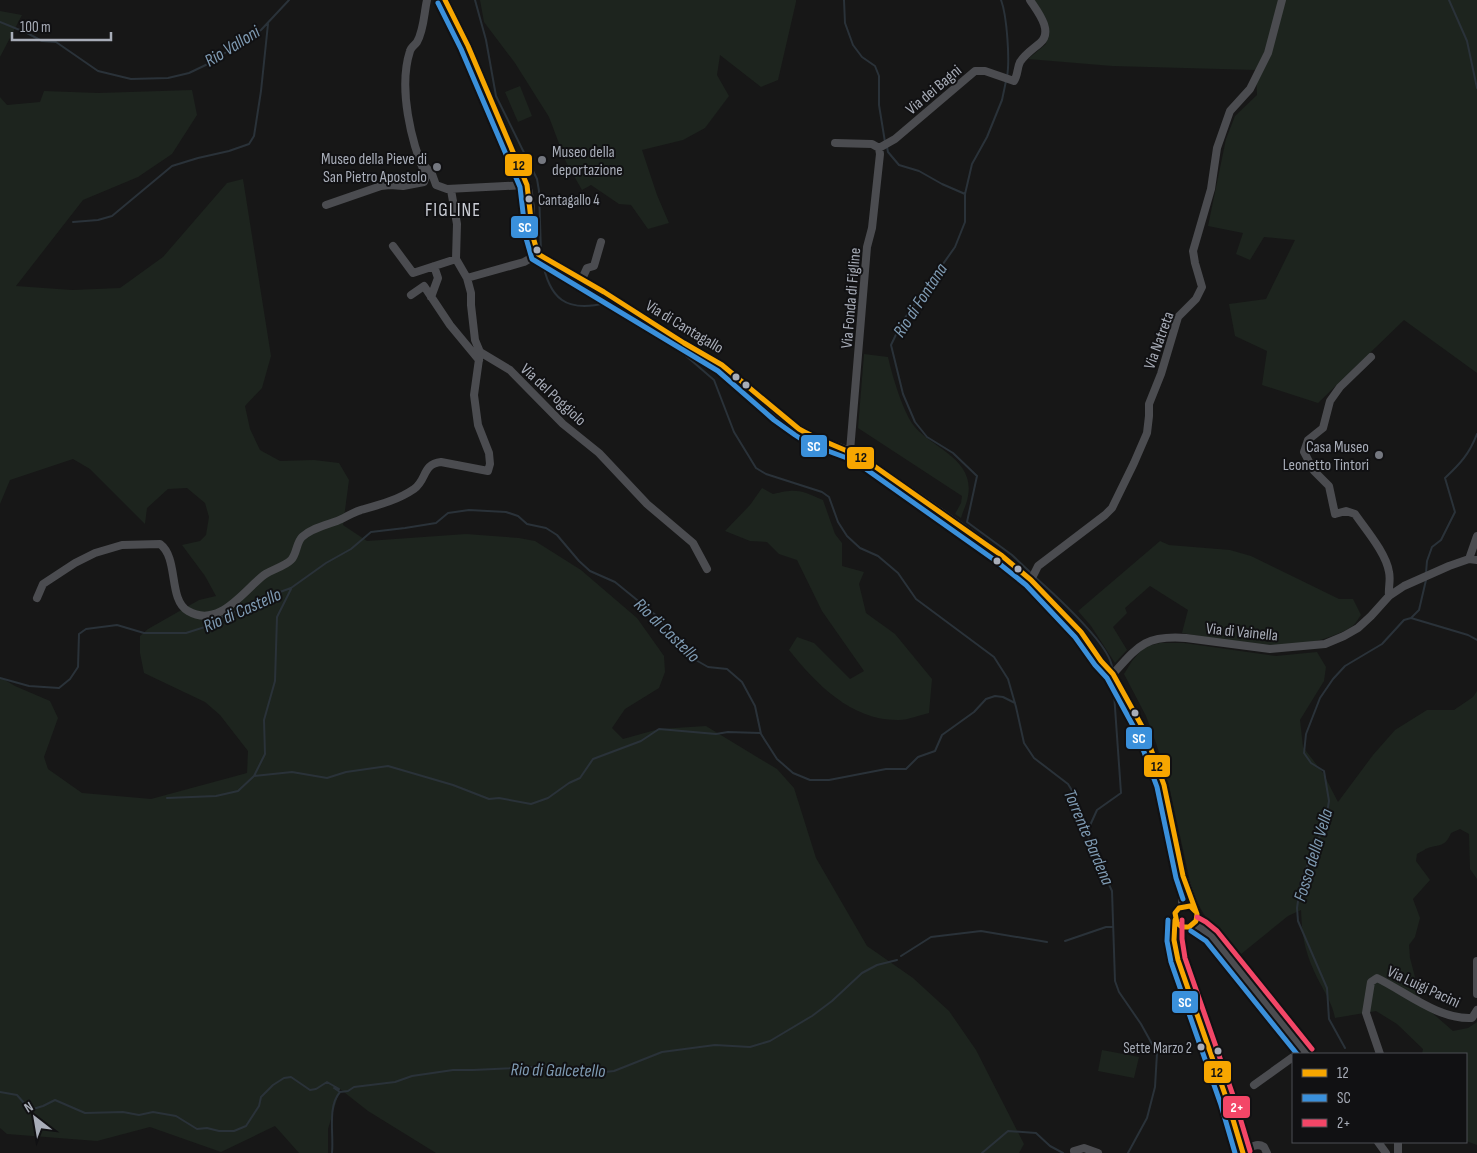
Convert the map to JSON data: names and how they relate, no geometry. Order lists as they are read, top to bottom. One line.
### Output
{"streets":{"street":["Via dei Bagni","Via Fonda di Figline","Via di Cantagallo","Via Natreta","Via del Poggiolo","Via di Vainella","Via Luigi Pacini"]},"crossings":[["Via dei Bagni","Via Fonda di Figline"],["Via Fonda di Figline","Via di Cantagallo"],["Via di Cantagallo","Via Natreta"],["Via di Cantagallo","Via di Vainella"]],"districts":["FIGLINE"],"water":["Rio Valloni","Rio di Fontana","Rio di Castello","Torrente Bardena","Fosso della Vella","Rio di Galcetello"],"places":["Museo della deportazione","Museo della Pieve di San Pietro Apostolo","Cantagallo 4","Casa Museo Leonetto Tintori","Sette Marzo 2"],"lines":["transit line 12","transit line SC","transit line 2+"],"legend":["12","SC","2+"],"scale_bar":"100 m","north":"top left"}
